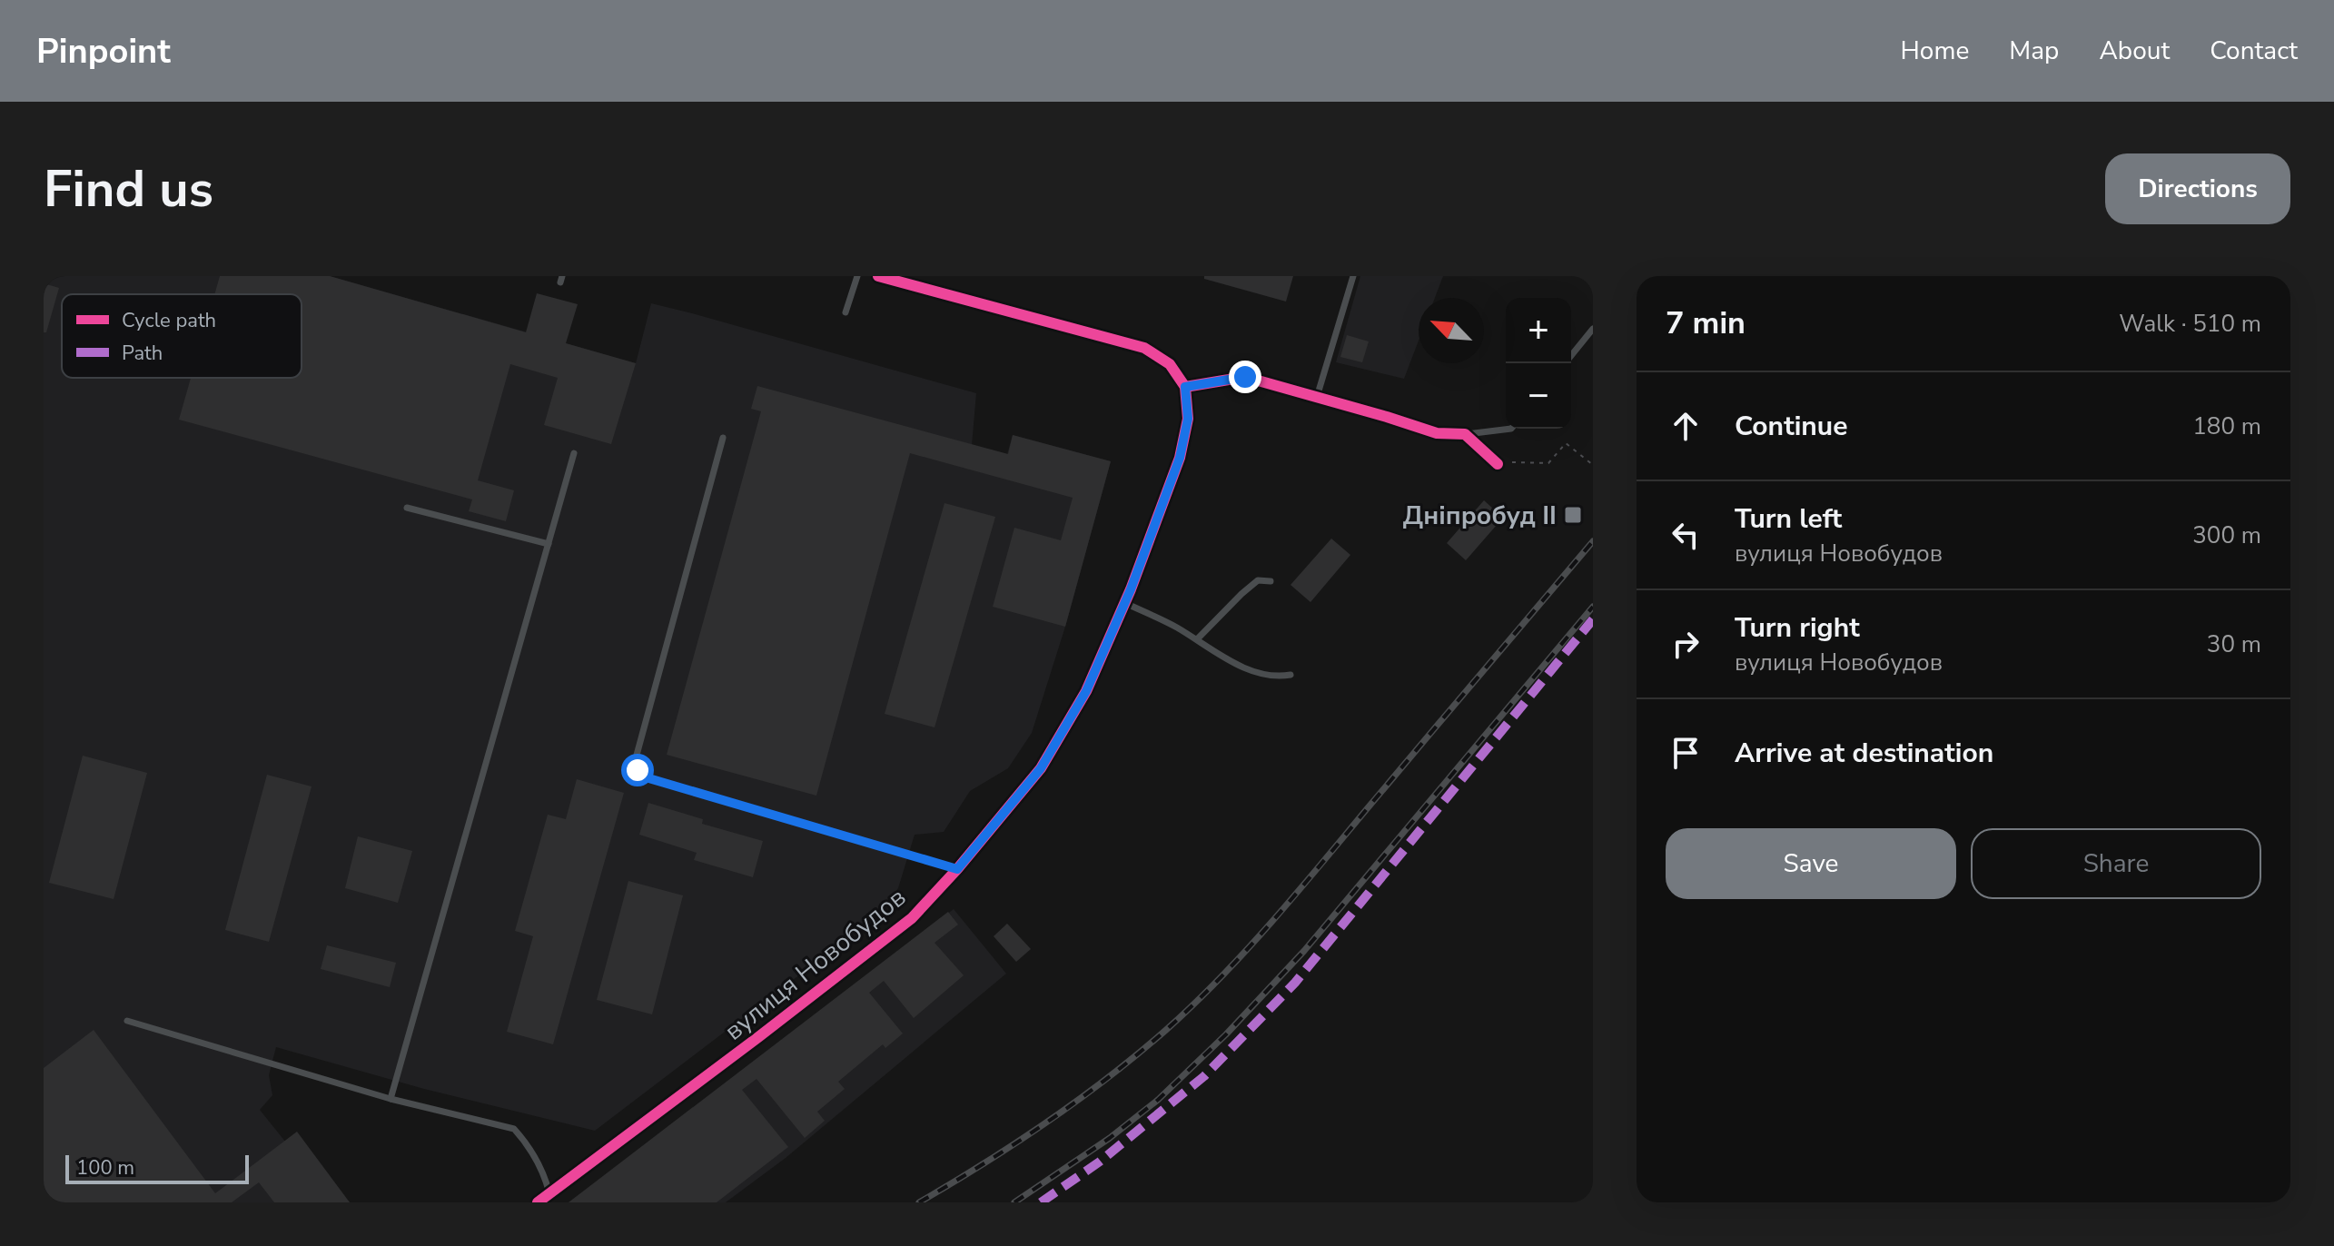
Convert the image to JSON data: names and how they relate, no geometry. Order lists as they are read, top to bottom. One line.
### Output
{"streets":{"street":["вулиця Новобудов"]},"places":{"transit":["Дніпробуд ІІ"]},"legend":["Cycle path","Path"],"scale_bar":"100 m","north":"top left","page":{"header":"Pinpoint","nav":["Home","Map","About","Contact"],"buttons":["Directions",["Save","Share"]],"title":"Find us","heading":["7 min","Walk · 510 m"],"map_buttons":["+","−"],"list":[["Continue","180 m"],["Turn left","вулиця Новобудов","300 m"],["Turn right","вулиця Новобудов","30 m"],"Arrive at destination"],"scale":"100 m"}}
